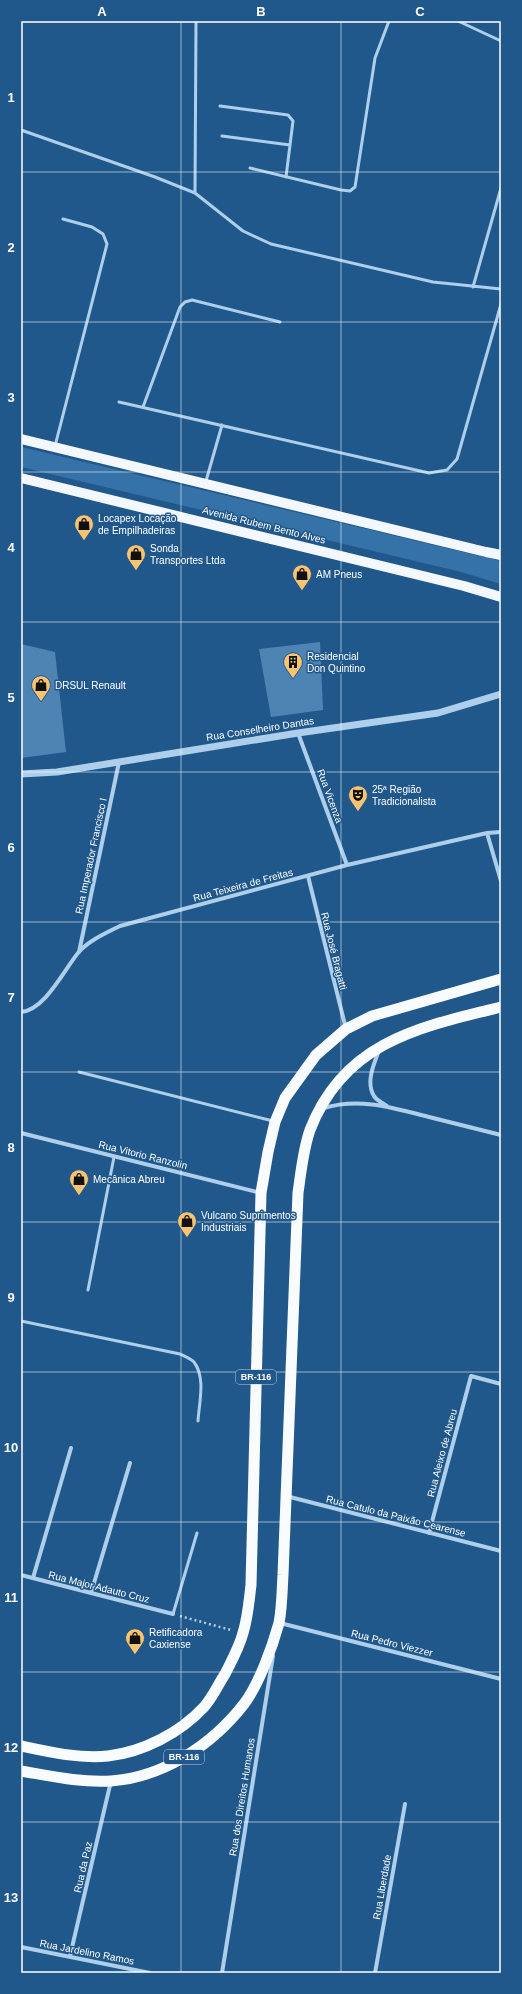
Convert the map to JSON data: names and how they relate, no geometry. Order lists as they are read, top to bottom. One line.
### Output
{"streets":{"highway":["BR-116"],"main road":["Avenida Rubem Bento Alves"],"street":["Rua Conselheiro Dantas","Rua Vicenza","Rua Imperador Francisco I","Rua Teixeira de Freitas","Rua José Bragatti","Rua Vitorio Ranzolin","Rua Aleixo de Abreu","Rua Catulo da Paixão Cearense","Rua Major Adauto Cruz","Rua Pedro Viezzer","Rua dos Direitos Humanos","Rua da Paz","Rua Liberdade","Rua Jardelino Ramos"]},"crossings":[["Rua Conselheiro Dantas","Rua Vicenza"],["Rua Conselheiro Dantas","Rua Imperador Francisco I"],["Rua Vicenza","Rua Teixeira de Freitas"],["Rua Imperador Francisco I","Rua Teixeira de Freitas"],["Rua Teixeira de Freitas","Rua José Bragatti"],["Rua José Bragatti","BR-116"],["Rua Vitorio Ranzolin","BR-116"],["BR-116","Rua Catulo da Paixão Cearense"],["BR-116","Rua Pedro Viezzer"],["BR-116","Rua dos Direitos Humanos"],["BR-116","Rua da Paz"],["Rua Aleixo de Abreu","Rua Catulo da Paixão Cearense"],["Rua Pedro Viezzer","Rua dos Direitos Humanos"],["Rua da Paz","Rua Jardelino Ramos"]],"places":{"shop":["Locapex Locação de Empilhadeiras","Sonda Transportes Ltda","AM Pneus","DRSUL Renault","Mecânica Abreu","Vulcano Suprimentos Industriais","Retificadora Caxiense"],"building":["Residencial Don Quintino"],"theatre":["25ª Região Tradicionalista"]},"grid":{"columns":["A","B","C"],"rows":["1","2","3","4","5","6","7","8","9","10","11","12","13"]}}
